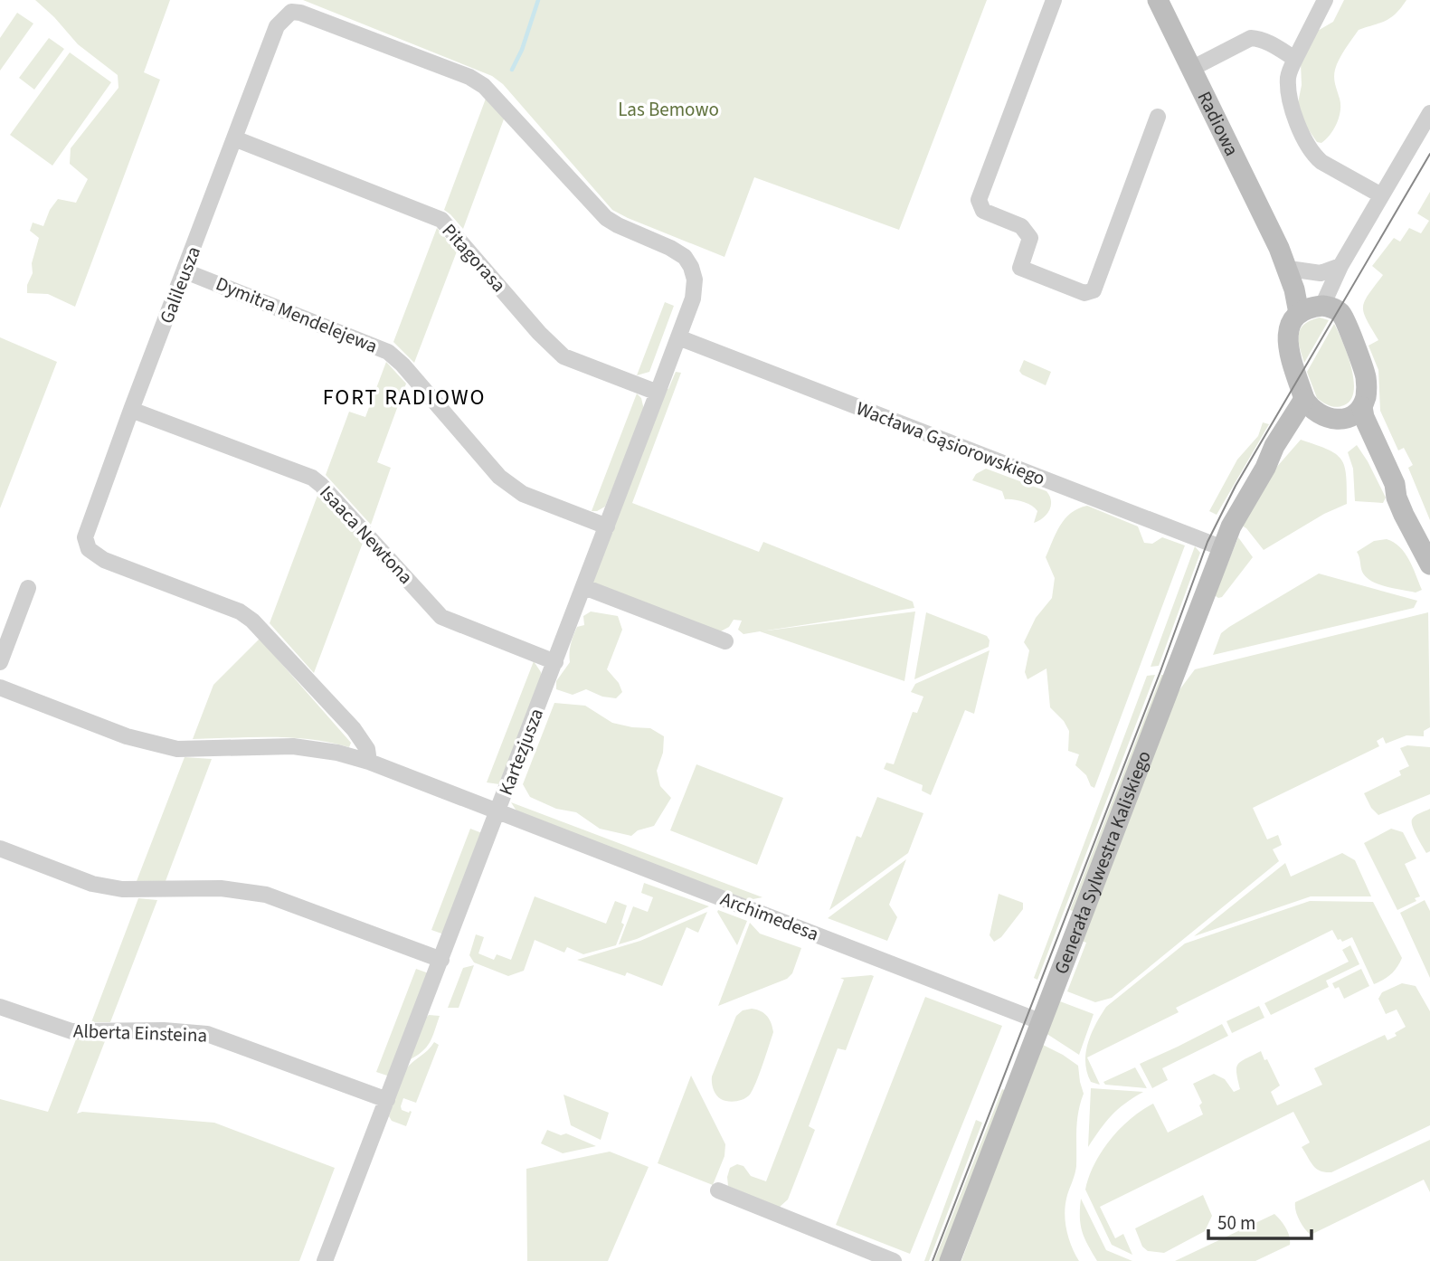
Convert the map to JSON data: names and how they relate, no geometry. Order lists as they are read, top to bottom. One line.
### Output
{"streets":{"street":["Radiowa","Pitagorasa","Galileusza","Dymitra Mendelejewa","Wacława Gąsiorowskiego","Isaaca Newtona","Kartezjusza","Generała Sylwestra Kaliskiego","Archimedesa","Alberta Einsteina"]},"crossings":[["Radiowa","Generała Sylwestra Kaliskiego"],["Pitagorasa","Galileusza"],["Pitagorasa","Kartezjusza"],["Galileusza","Dymitra Mendelejewa"],["Galileusza","Isaaca Newtona"],["Galileusza","Kartezjusza"],["Galileusza","Archimedesa"],["Dymitra Mendelejewa","Kartezjusza"],["Wacława Gąsiorowskiego","Kartezjusza"],["Wacława Gąsiorowskiego","Generała Sylwestra Kaliskiego"],["Isaaca Newtona","Kartezjusza"],["Kartezjusza","Archimedesa"],["Kartezjusza","Alberta Einsteina"],["Generała Sylwestra Kaliskiego","Archimedesa"]],"districts":["FORT RADIOWO"],"parks":["Las Bemowo"],"scale_bar":"50 m"}
